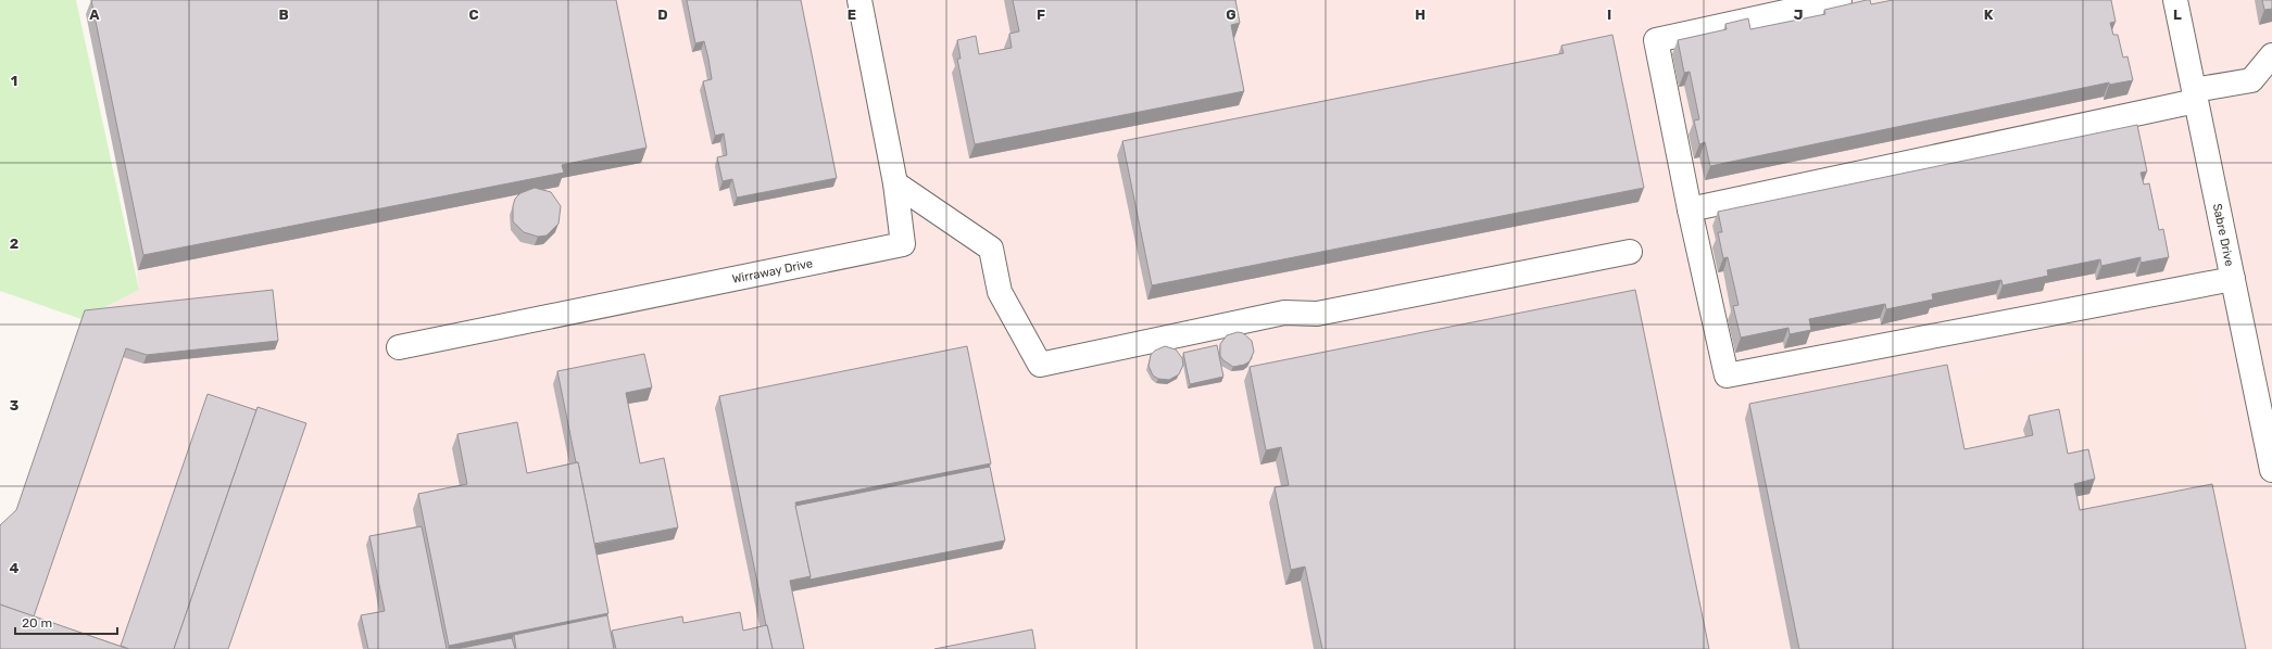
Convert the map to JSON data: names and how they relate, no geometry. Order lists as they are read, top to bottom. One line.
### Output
{"streets":{"street":["Sabre Drive","Wirraway Drive"]},"scale_bar":"20 m","grid":{"columns":["A","B","C","D","E","F","G","H","I","J","K","L"],"rows":["1","2","3","4"]}}
